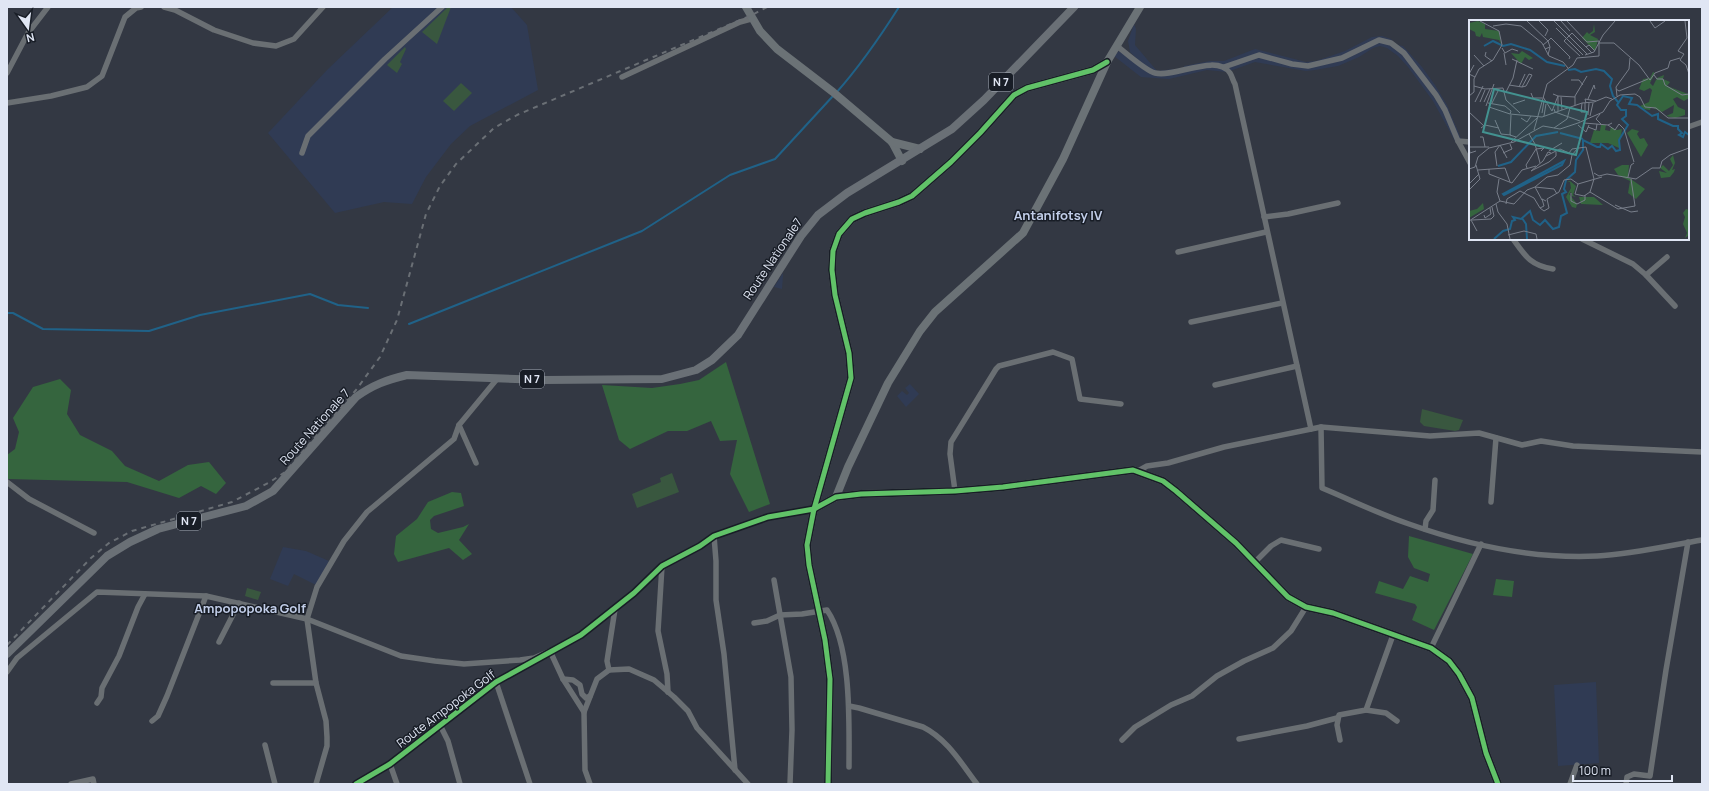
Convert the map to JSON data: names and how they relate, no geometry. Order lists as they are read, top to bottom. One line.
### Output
{"streets":{"main road":["N 7","Route Nationale7","Route Nationale 7"],"street":["Route Ampopoka Golf"]},"crossings":[["N 7","Route Nationale7"],["Route Nationale7","Route Nationale 7"]],"districts":["Antanifotsy IV","Ampopopoka Golf"],"scale_bar":"100 m","north":"bottom"}
